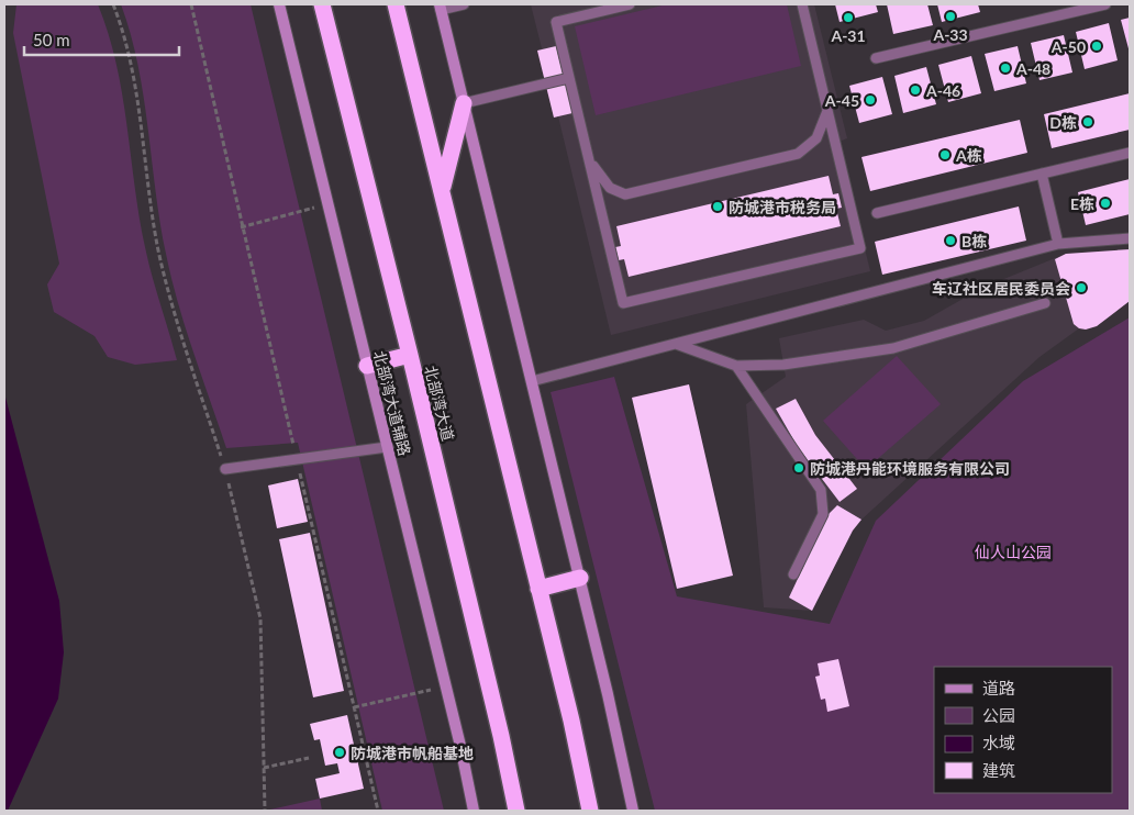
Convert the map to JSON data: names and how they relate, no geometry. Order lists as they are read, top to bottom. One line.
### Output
{"streets":{"highway":["北部湾大道"],"main road":["北部湾大道辅路"]},"parks":["仙人山公园"],"places":["A-33","A-31","A-50","A-48","A-46","A-45","D栋","A栋","E栋","防城港市税务局","B栋","车辽社区居民委员会","防城港丹能环境服务有限公司","防城港市帆船基地"],"legend":["道路","公园","水域","建筑"],"scale_bar":"50 m"}
